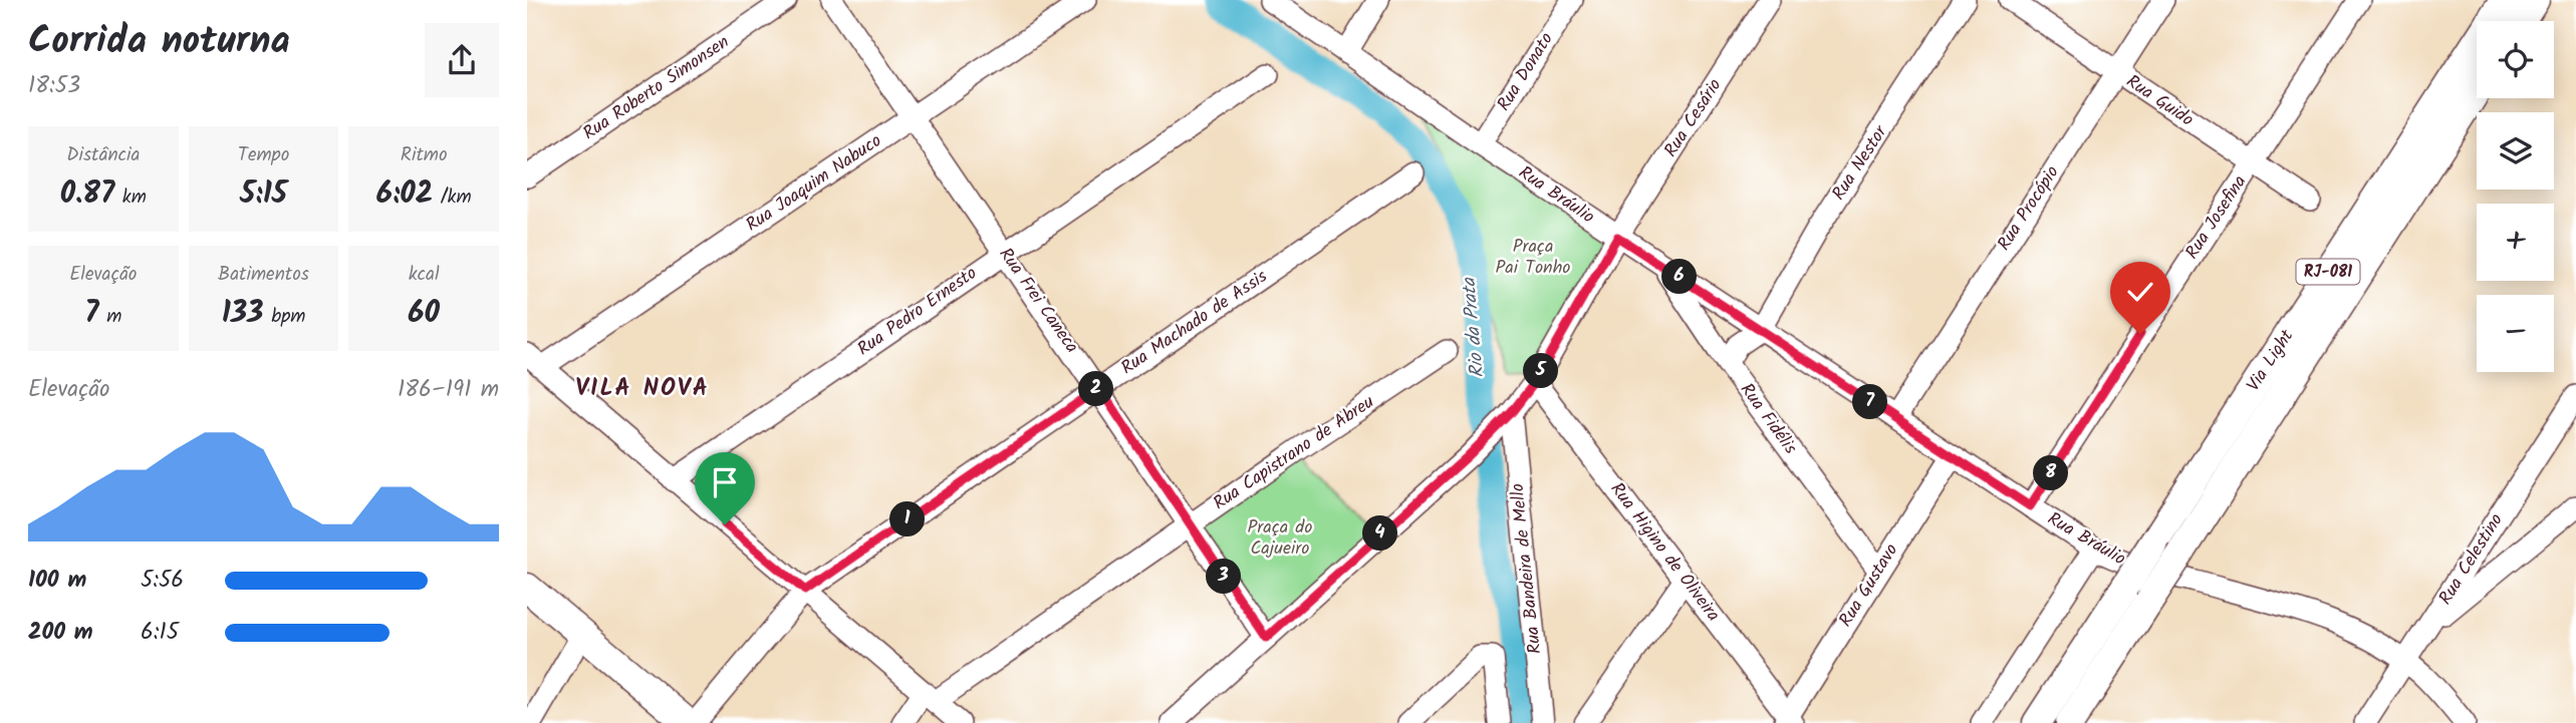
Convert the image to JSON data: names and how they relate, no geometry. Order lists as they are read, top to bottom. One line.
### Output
{"streets":{"main road":["RJ-081","Via Light"],"street":["Rua Donato","Rua Roberto Simonsen","Rua Guido","Rua Cesário","Rua Nestor","Rua Joaquim Nabuco","Rua Bráulio","Rua Procópio","Rua Josefina","Rua Frei Caneca","Rua Pedro Ernesto","Rua Machado de Assis","Rua Fidélis","Rua Capistrano de Abreu","Rua Higino de Oliveira","Rua Celestino","Rua Bandeira de Mello","Rua Gustavo"]},"crossings":[["Rua Donato","Rua Bráulio"],["Rua Guido","Rua Procópio"],["Rua Guido","Rua Josefina"],["Rua Cesário","Rua Bráulio"],["Rua Cesário","Rua Frei Caneca"],["Rua Cesário","Rua Higino de Oliveira"],["Rua Cesário","Rua Bandeira de Mello"],["Rua Nestor","Rua Bráulio"],["Rua Joaquim Nabuco","Rua Frei Caneca"],["Rua Bráulio","Rua Procópio"],["Rua Bráulio","Rua Josefina"],["Rua Bráulio","Rua Fidélis"],["Rua Bráulio","Rua Celestino"],["Rua Bráulio","Rua Gustavo"],["Rua Frei Caneca","Rua Pedro Ernesto"],["Rua Frei Caneca","Rua Machado de Assis"],["Rua Frei Caneca","Rua Capistrano de Abreu"],["Rua Fidélis","Rua Gustavo"],["Rua Higino de Oliveira","Rua Gustavo"]],"districts":["VILA NOVA"],"water":["Rio da Prata"],"parks":["Praça Pai Tonho","Praça do Cajueiro"],"page":{"heading":["Corrida noturna","18:53"],"map_buttons":["+","−"],"stats":[["Distância","0.87 km"],["Tempo","5:15"],["Ritmo","6:02 /km"],["Elevação","7 m"],["Batimentos","133 bpm"],["kcal","60"]],"pins":["6","5","2","7","8","1","4","3"],"chart":["Elevação","186–191 m"],"list":[{"name":"100 m","note":"5:56"},{"name":"200 m","note":"6:15"}]}}
